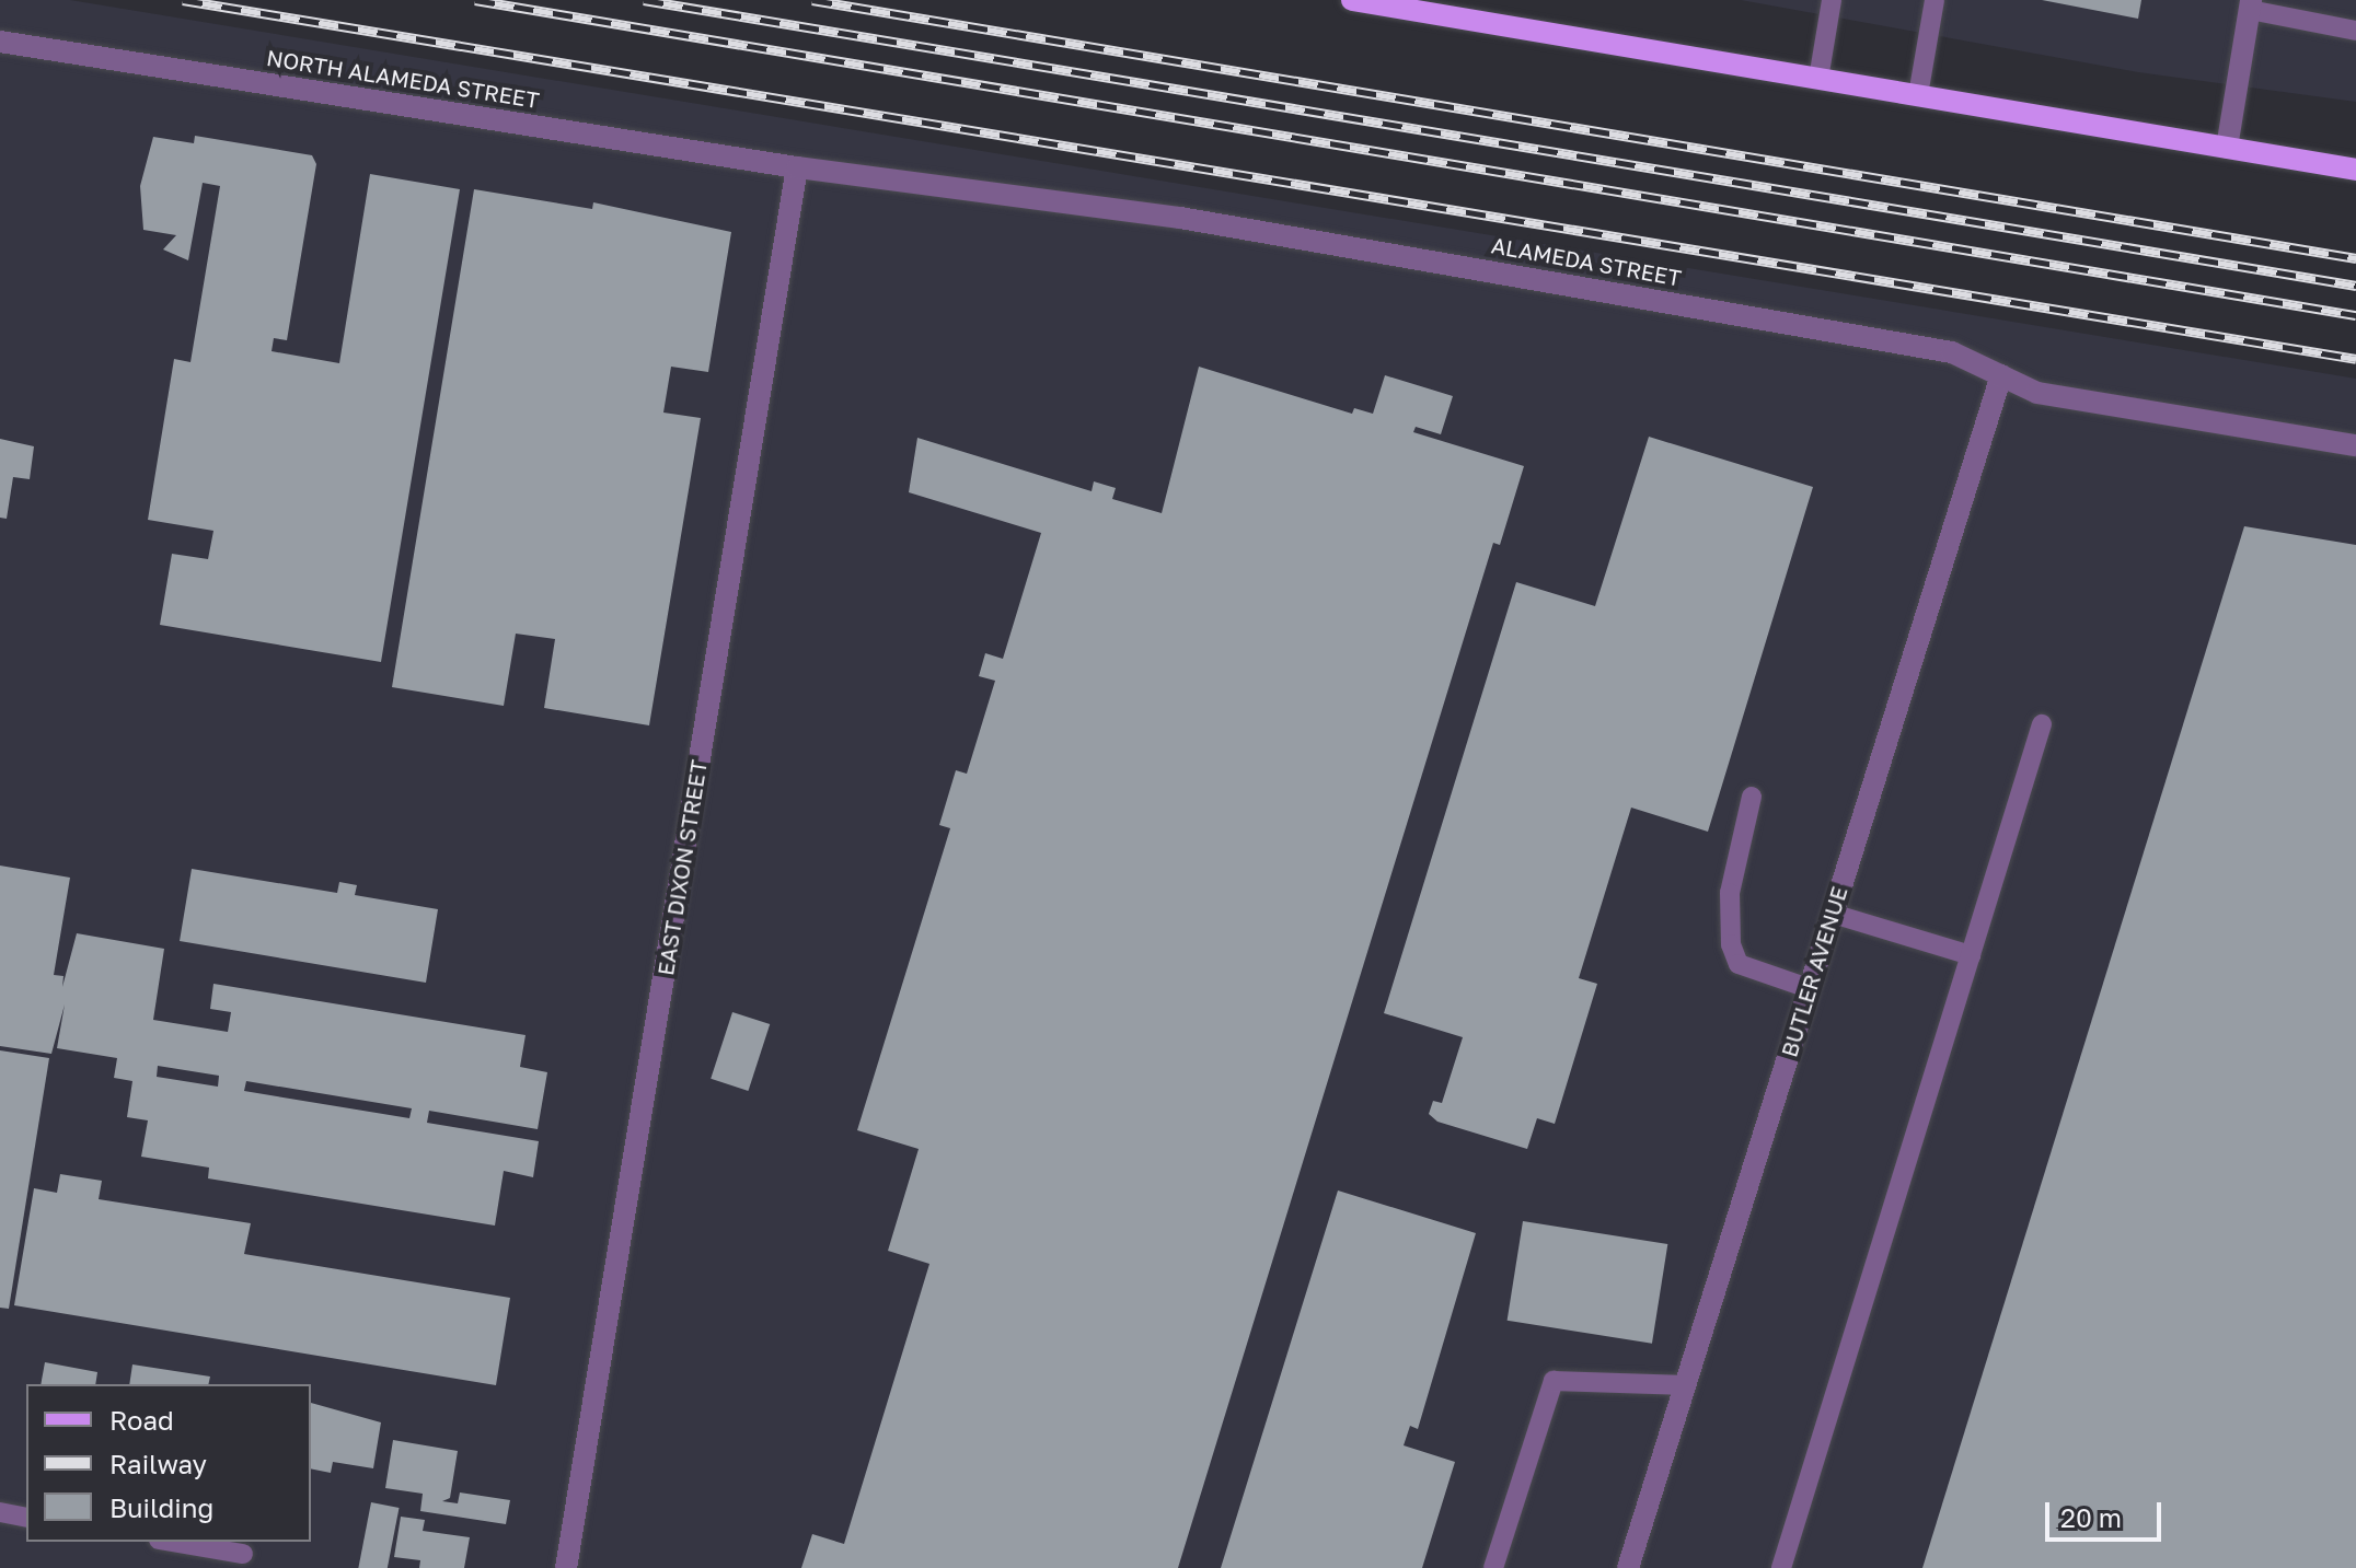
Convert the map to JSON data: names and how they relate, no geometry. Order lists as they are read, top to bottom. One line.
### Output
{"streets":{"street":["NORTH ALAMEDA STREET","ALAMEDA STREET","EAST DIXON STREET","BUTLER AVENUE"]},"crossings":[["NORTH ALAMEDA STREET","ALAMEDA STREET"],["NORTH ALAMEDA STREET","EAST DIXON STREET"],["ALAMEDA STREET","EAST DIXON STREET"],["ALAMEDA STREET","BUTLER AVENUE"]],"legend":["Road","Railway","Building"],"scale_bar":"20 m"}
